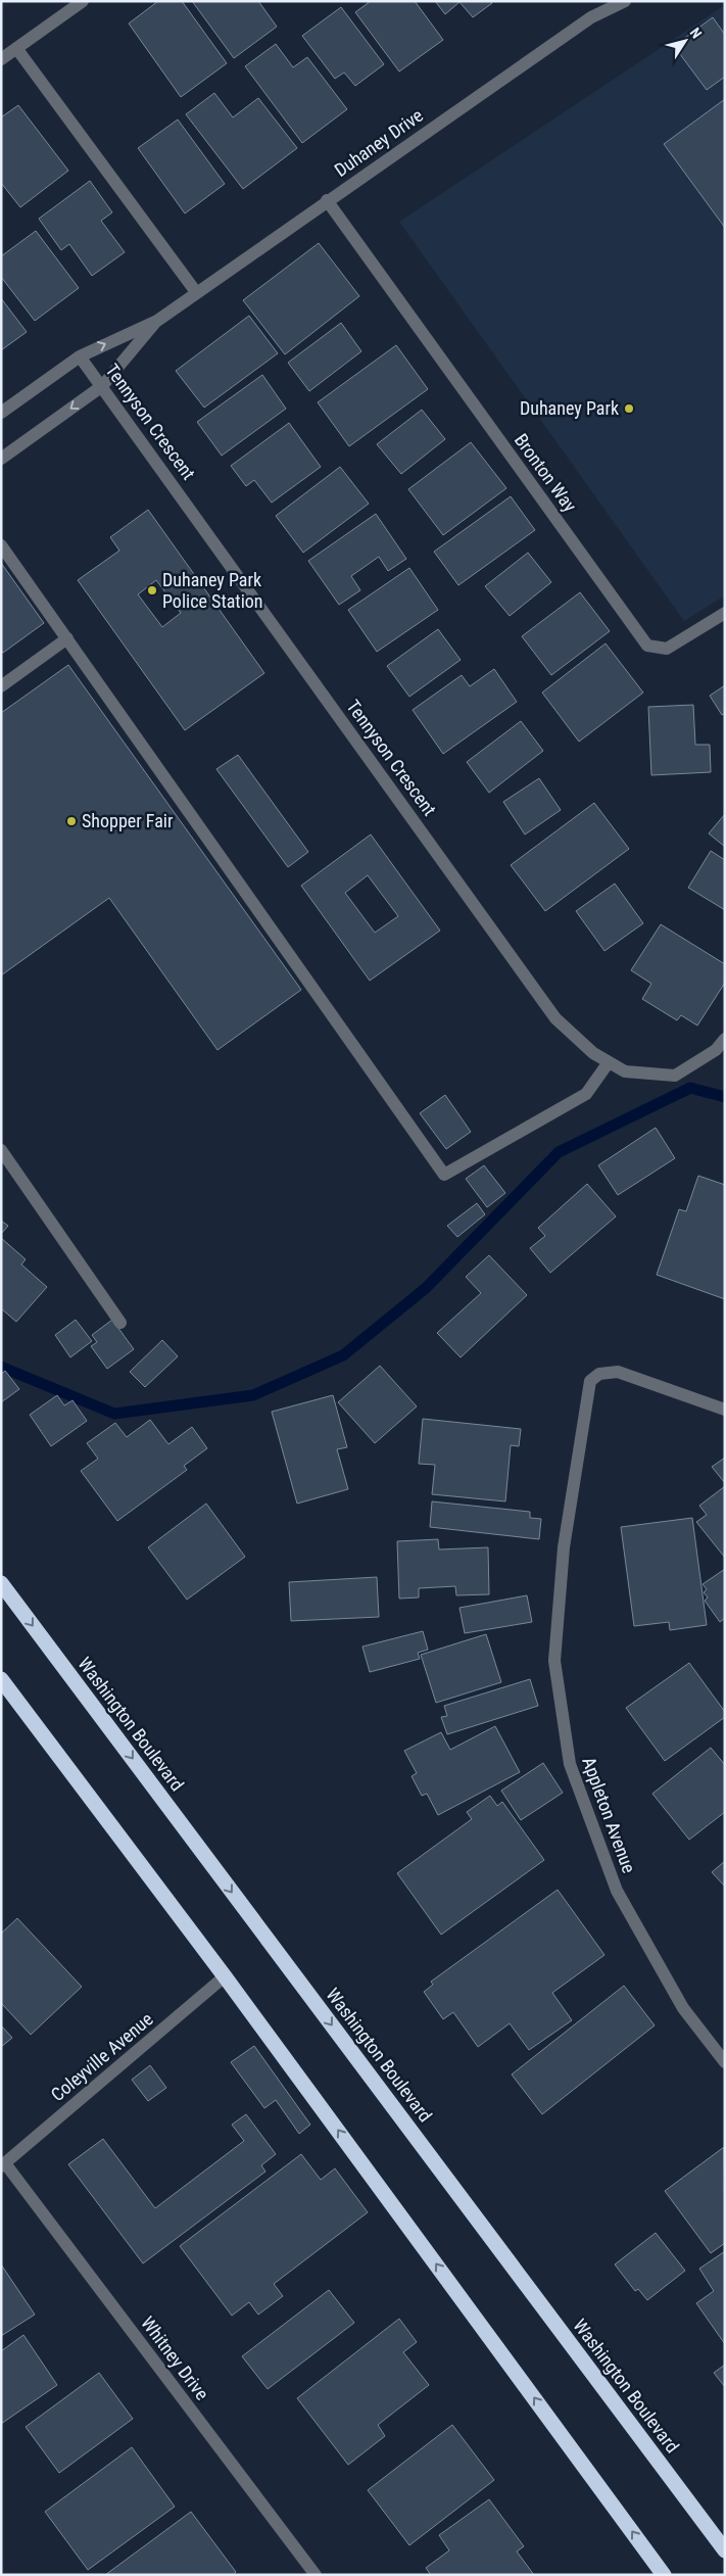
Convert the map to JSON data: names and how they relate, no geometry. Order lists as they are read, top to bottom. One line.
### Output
{"streets":{"highway":["Washington Boulevard"],"street":["Duhaney Drive","Tennyson Crescent","Bronton Way","Appleton Avenue","Coleyville Avenue","Whitney Drive"]},"crossings":[["Duhaney Drive","Tennyson Crescent"],["Duhaney Drive","Bronton Way"],["Coleyville Avenue","Whitney Drive"]],"places":["Duhaney Park","Duhaney Park Police Station","Shopper Fair"],"north":"top right"}
